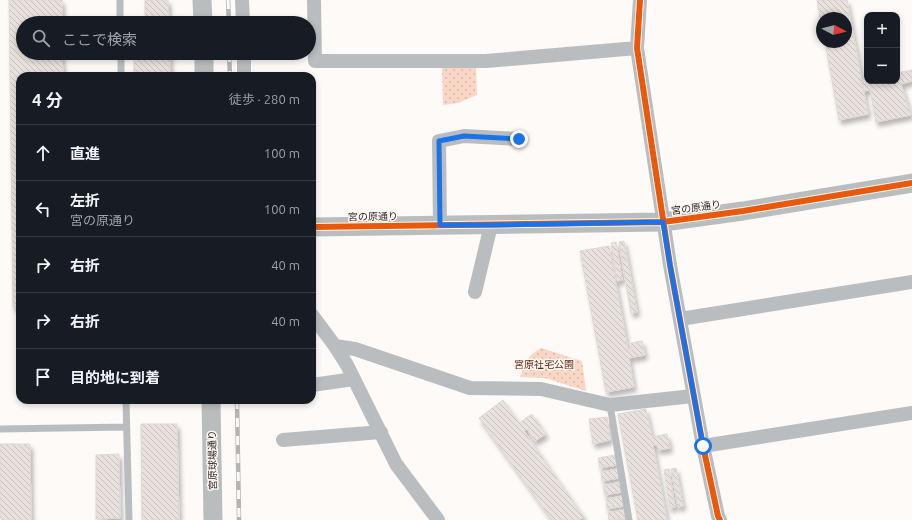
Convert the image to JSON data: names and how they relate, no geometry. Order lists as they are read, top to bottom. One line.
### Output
{"streets":{"street":["宮の原通り","宮原球場通り"]},"parks":["宮原社宅公園"],"north":"right","page":{"map_buttons":["+","−"],"search":"ここで検索","heading":["4 分","徒歩 · 280 m"],"list":[["直進","100 m"],["左折","宮の原通り","100 m"],["右折","40 m"],["右折","40 m"],"目的地に到着"]}}
